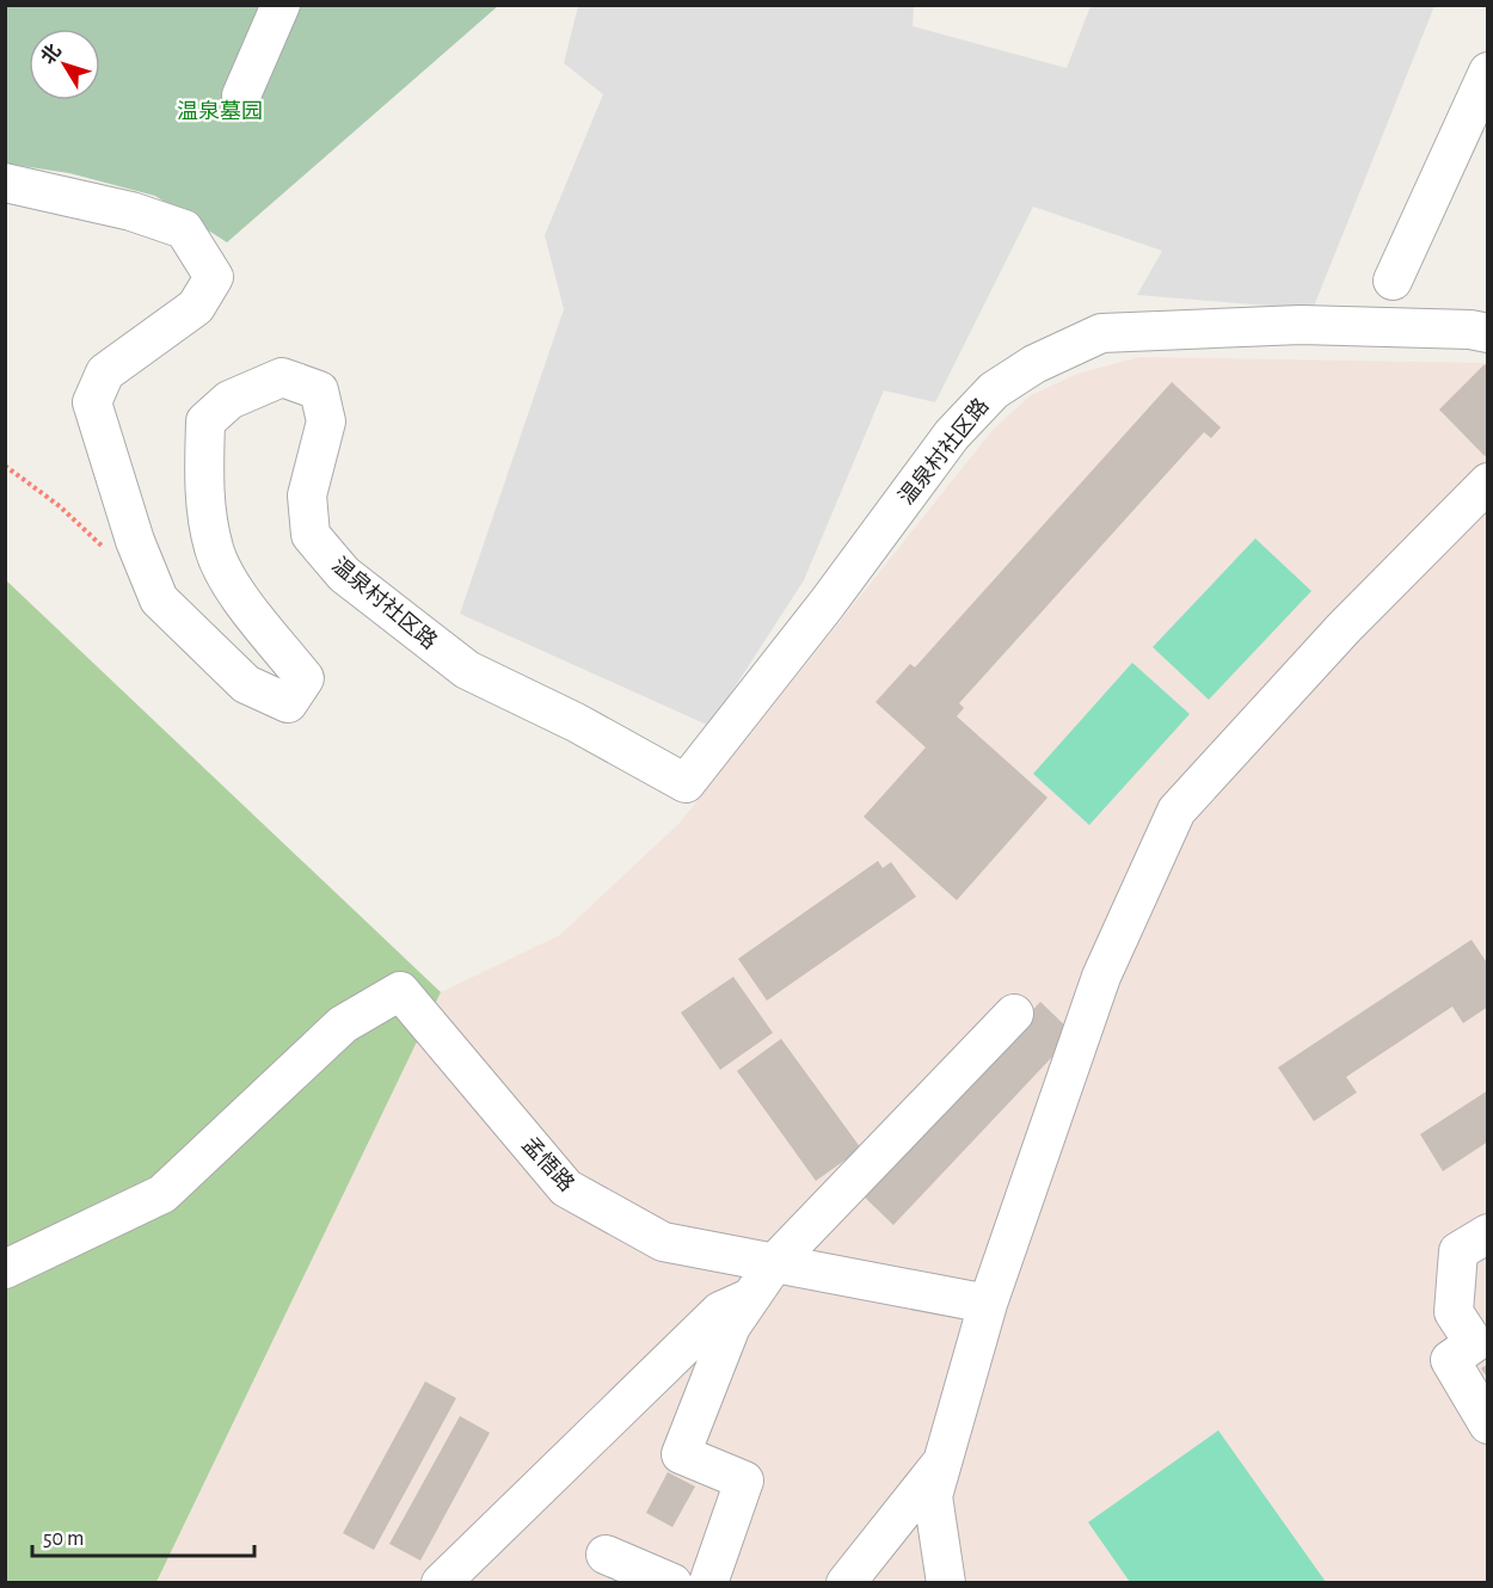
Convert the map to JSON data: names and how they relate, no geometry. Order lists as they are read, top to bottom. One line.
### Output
{"streets":{"street":["温泉村社区路","孟悟路"]},"parks":["温泉墓园"],"scale_bar":"50 m","north":"top left"}
